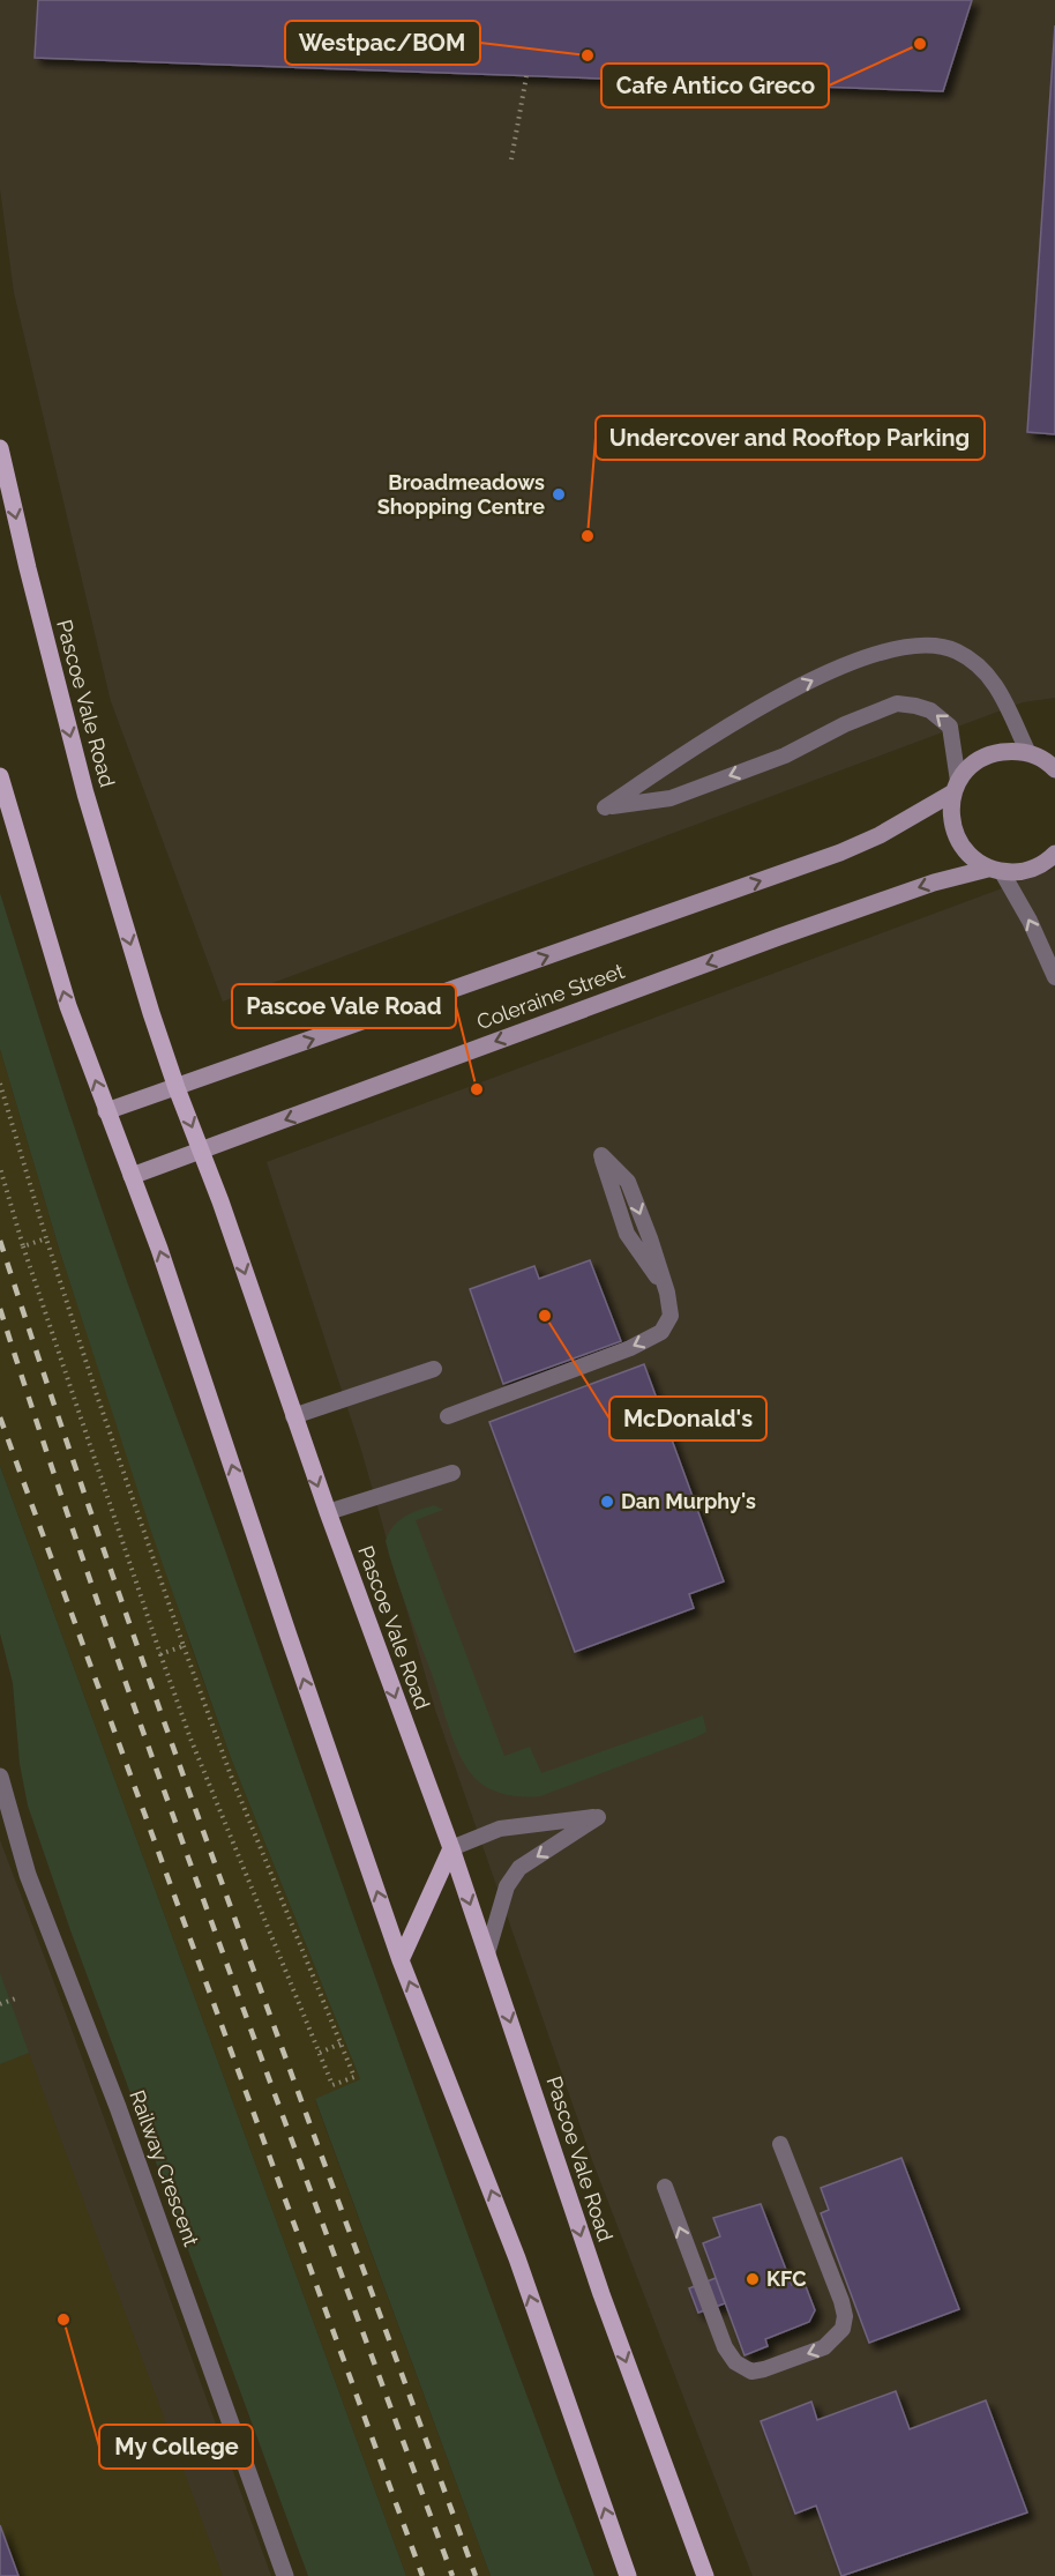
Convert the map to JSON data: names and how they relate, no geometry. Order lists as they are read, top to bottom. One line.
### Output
{"streets":{"main road":["Pascoe Vale Road"],"street":["Coleraine Street","Railway Crescent"]},"crossings":[["Pascoe Vale Road","Coleraine Street"]],"places":["Cafe Antico Greco","Westpac/BOM","Broadmeadows Shopping Centre","Undercover and Rooftop Parking","Pascoe Vale Road","McDonald's","Dan Murphy's","KFC","My College"]}
